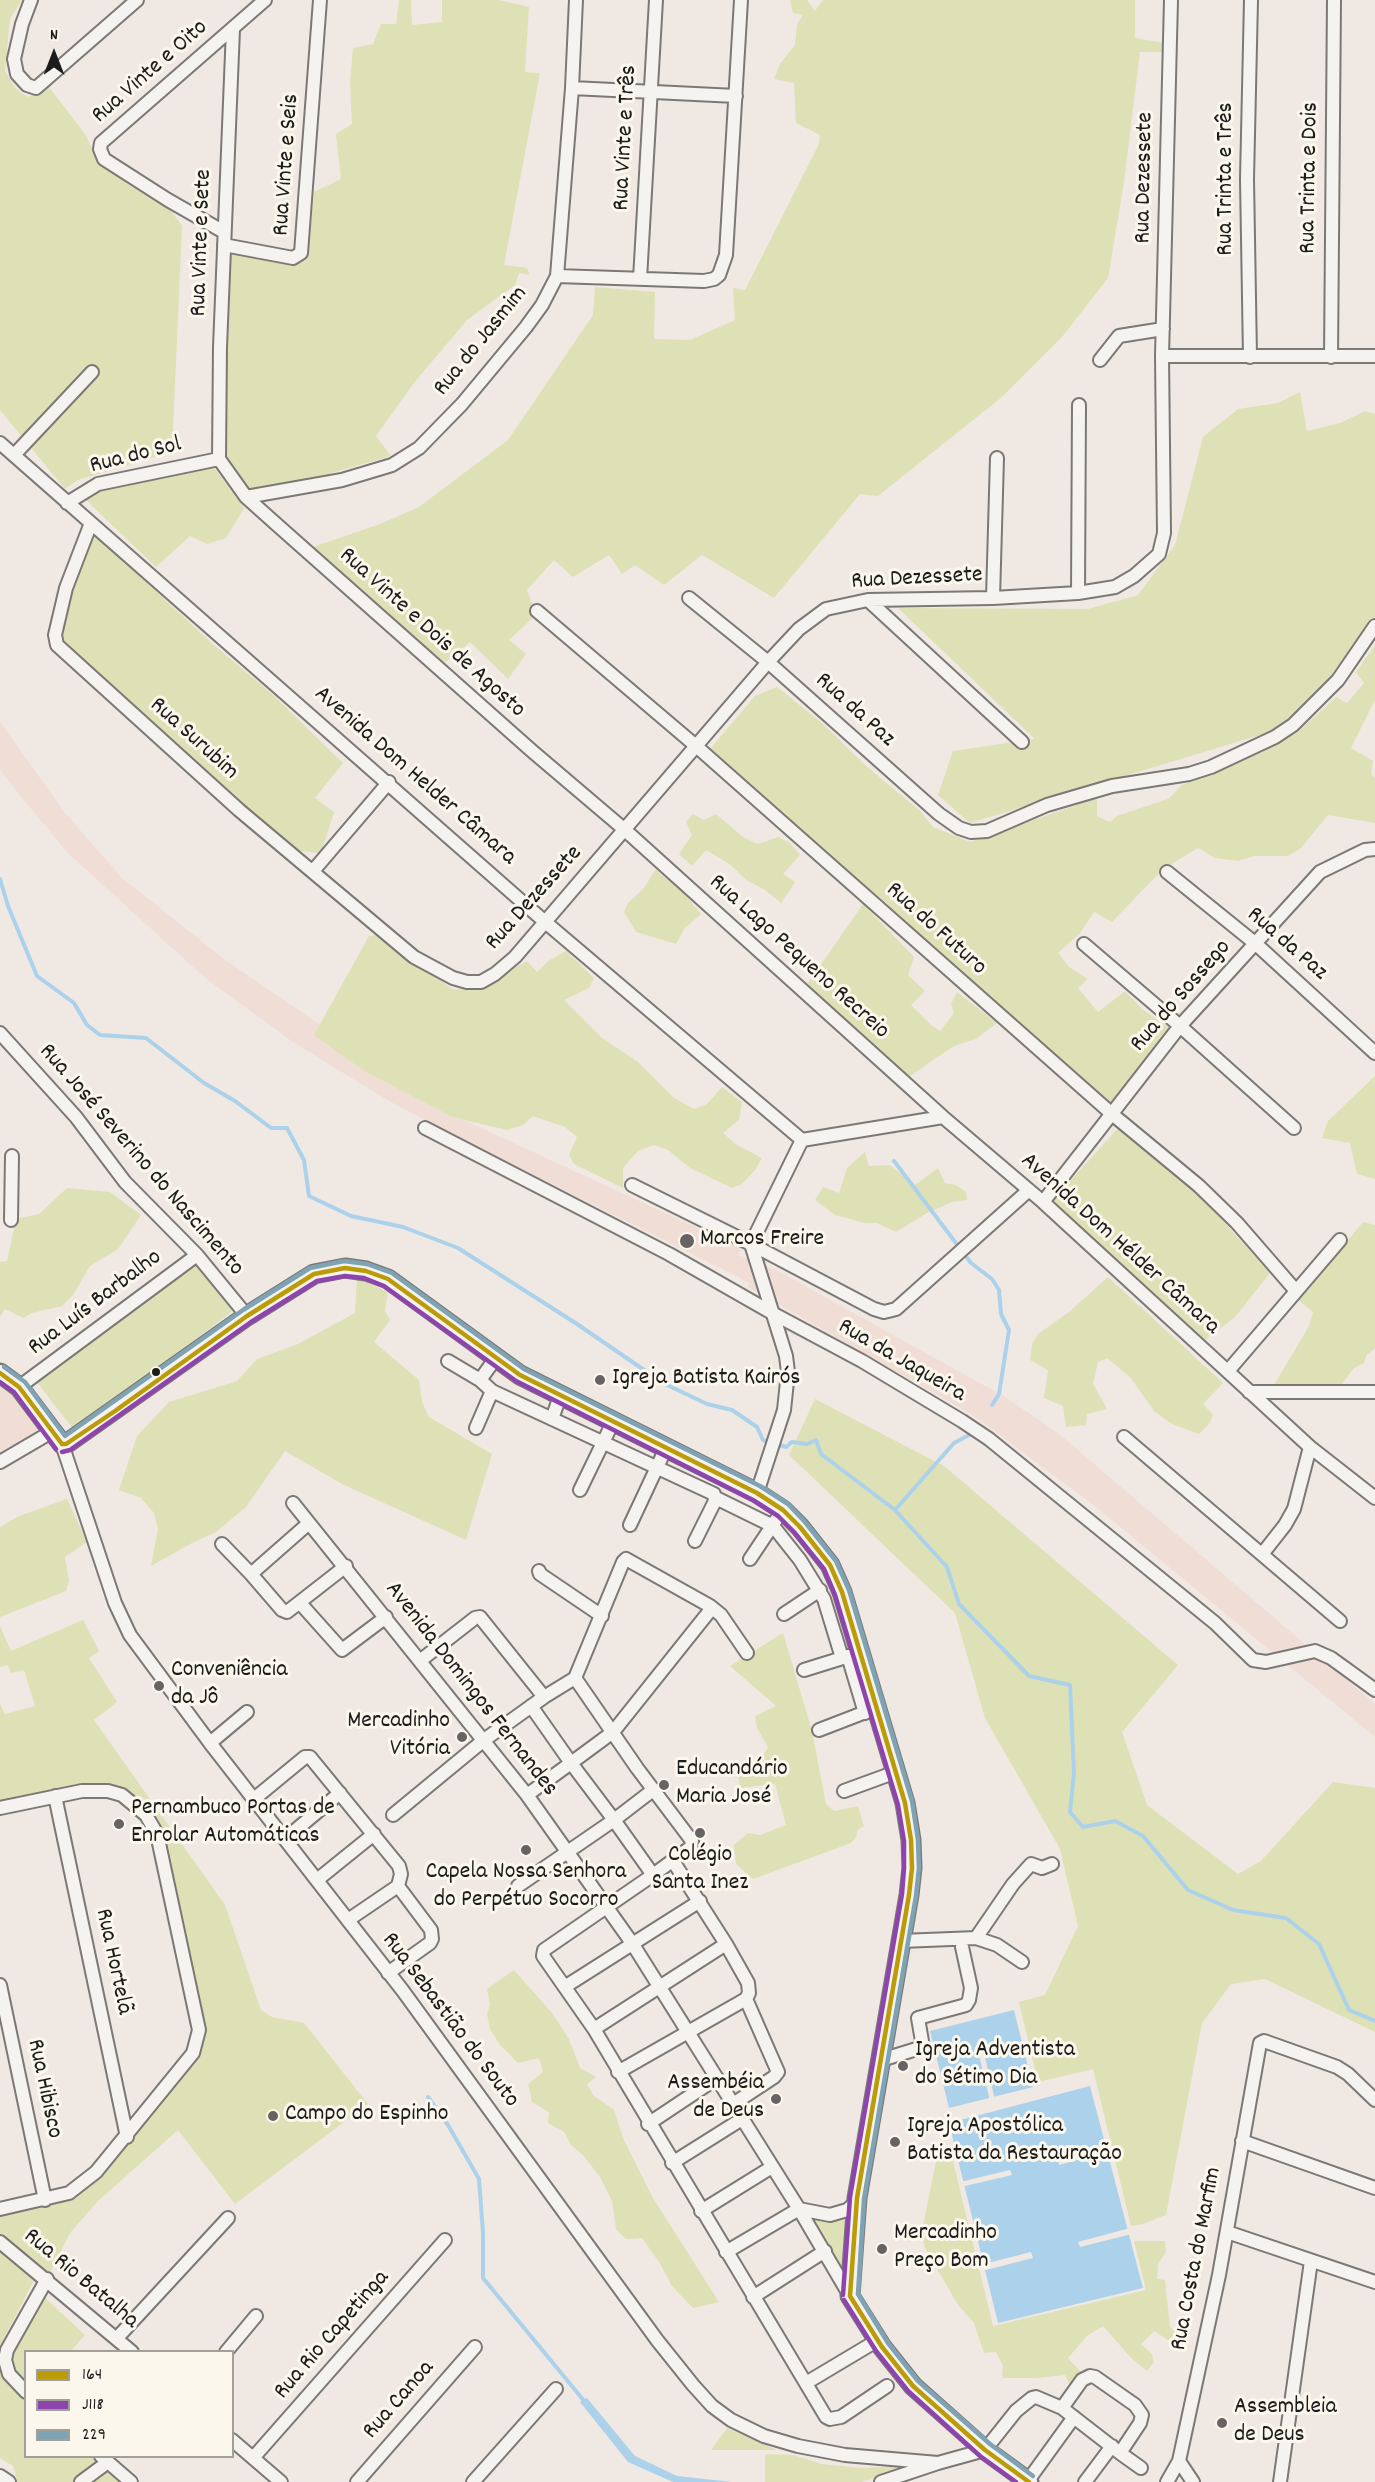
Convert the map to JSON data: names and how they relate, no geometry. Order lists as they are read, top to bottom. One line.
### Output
{"streets":{"street":["Rua Vinte e Oito","Rua Vinte e Três","Rua Vinte e Seis","Rua Dezessete","Rua Trinta e Dois","Rua Trinta e Três","Rua Vinte e Sete","Rua do Jasmim","Rua do Sol","Rua Vinte e Dois de Agosto","Rua da Paz","Rua Surubim","Avenida Dom Helder Câmara","Rua do Futuro","Rua Lago Pequeno Recreio","Rua do Sossego","Rua José Severino do Nascimento","Avenida Dom Hélder Câmara","Rua Luís Barbalho","Rua da Jaqueira","Avenida Domingos Fernandes","Rua Hortelã","Rua Sebastião do Souto","Rua Hibisco","Rua Costa do Marfim","Rua Rio Batalha","Rua Rio Capetinga","Rua Canoa"]},"crossings":[["Rua Vinte e Oito","Rua Vinte e Seis"],["Rua Vinte e Oito","Rua Vinte e Sete"],["Rua Vinte e Seis","Rua Vinte e Sete"],["Rua Dezessete","Rua Vinte e Dois de Agosto"],["Rua Dezessete","Rua da Paz"],["Rua Dezessete","Rua Surubim"],["Rua Dezessete","Avenida Dom Helder Câmara"],["Rua Dezessete","Rua do Futuro"],["Rua Dezessete","Rua Lago Pequeno Recreio"],["Rua Vinte e Sete","Rua do Sol"],["Rua Vinte e Sete","Rua Vinte e Dois de Agosto"],["Rua do Jasmim","Rua Vinte e Dois de Agosto"],["Rua do Sol","Rua Vinte e Dois de Agosto"],["Rua do Sol","Avenida Dom Helder Câmara"],["Rua Vinte e Dois de Agosto","Rua Lago Pequeno Recreio"],["Rua da Paz","Rua do Sossego"],["Rua Surubim","Avenida Dom Helder Câmara"],["Rua do Futuro","Rua do Sossego"],["Rua Lago Pequeno Recreio","Avenida Dom Hélder Câmara"],["Rua do Sossego","Avenida Dom Hélder Câmara"],["Rua José Severino do Nascimento","Rua Luís Barbalho"]],"places":["Marcos Freire","Igreja Batista Kairós","Conveniência da Jô","Mercadinho Vitória","Educandário Maria José","Pernambuco Portas de Enrolar Automáticas","Colégio Santa Inez","Capela Nossa Senhora do Perpétuo Socorro","Igreja Adventista do Sétimo Dia","Assembéia de Deus","Campo do Espinho","Igreja Apostólica Batista da Restauração","Mercadinho Preço Bom","Assembleia de Deus"],"lines":["transit line 229","transit line 164","transit line J118"],"legend":["164","J118","229"],"north":"top"}
